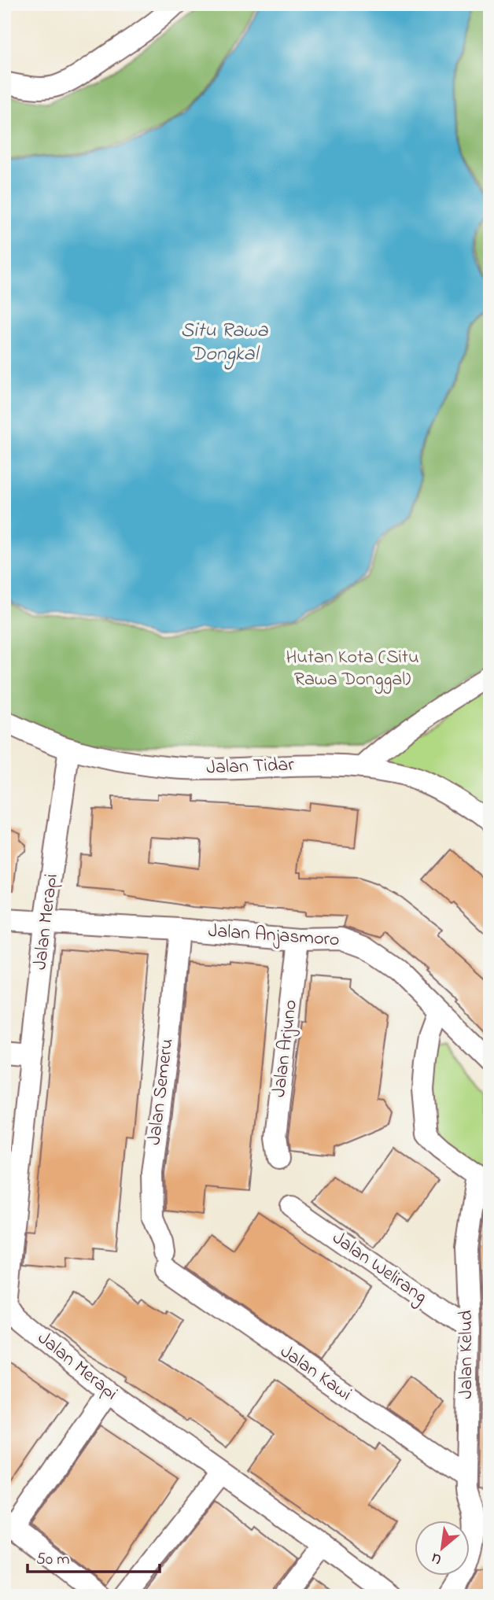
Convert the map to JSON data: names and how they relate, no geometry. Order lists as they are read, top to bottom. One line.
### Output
{"streets":{"street":["Jalan Tidar","Jalan Merapi","Jalan Anjasmoro","Jalan Arjuno","Jalan Semeru","Jalan Welirang","Jalan Kelud","Jalan Kawi"]},"crossings":[["Jalan Tidar","Jalan Merapi"],["Jalan Merapi","Jalan Anjasmoro"],["Jalan Anjasmoro","Jalan Arjuno"],["Jalan Anjasmoro","Jalan Semeru"],["Jalan Semeru","Jalan Kawi"],["Jalan Welirang","Jalan Kelud"],["Jalan Kelud","Jalan Kawi"]],"water":["Situ Rawa Dongkal"],"parks":["Hutan Kota (Situ Rawa Donggal)"],"scale_bar":"50 m","north":"bottom left"}
